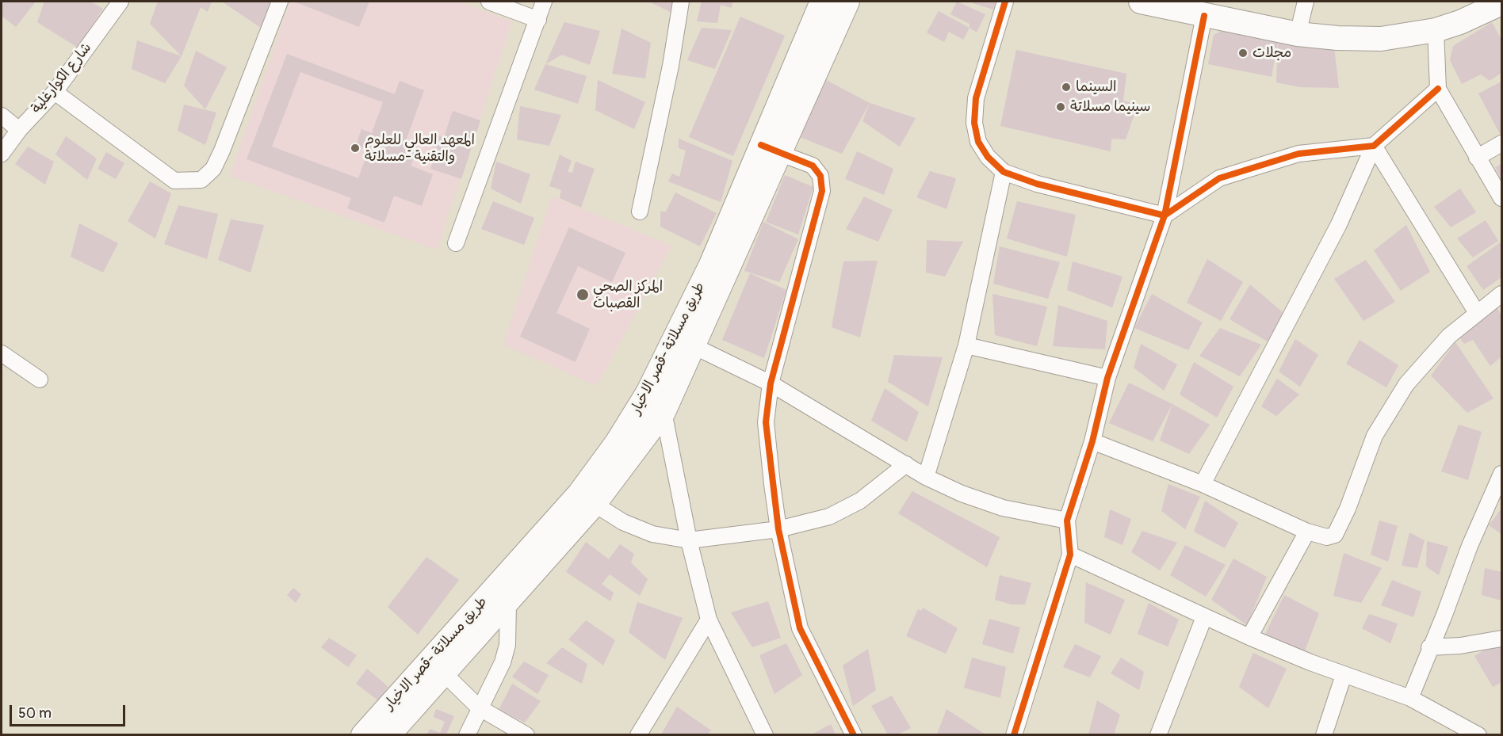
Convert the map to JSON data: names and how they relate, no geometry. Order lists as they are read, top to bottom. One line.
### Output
{"streets":{"main road":["طريق مسلاتة -قصر الاخيار"],"street":["شارع الكوارغلية"]},"places":["مجلات","السينما","سينيما مسلاتة","المعهد العالي للعلوم والتقنية -مسلاتة","المركز الصحي القصبات"],"scale_bar":"50 m"}
